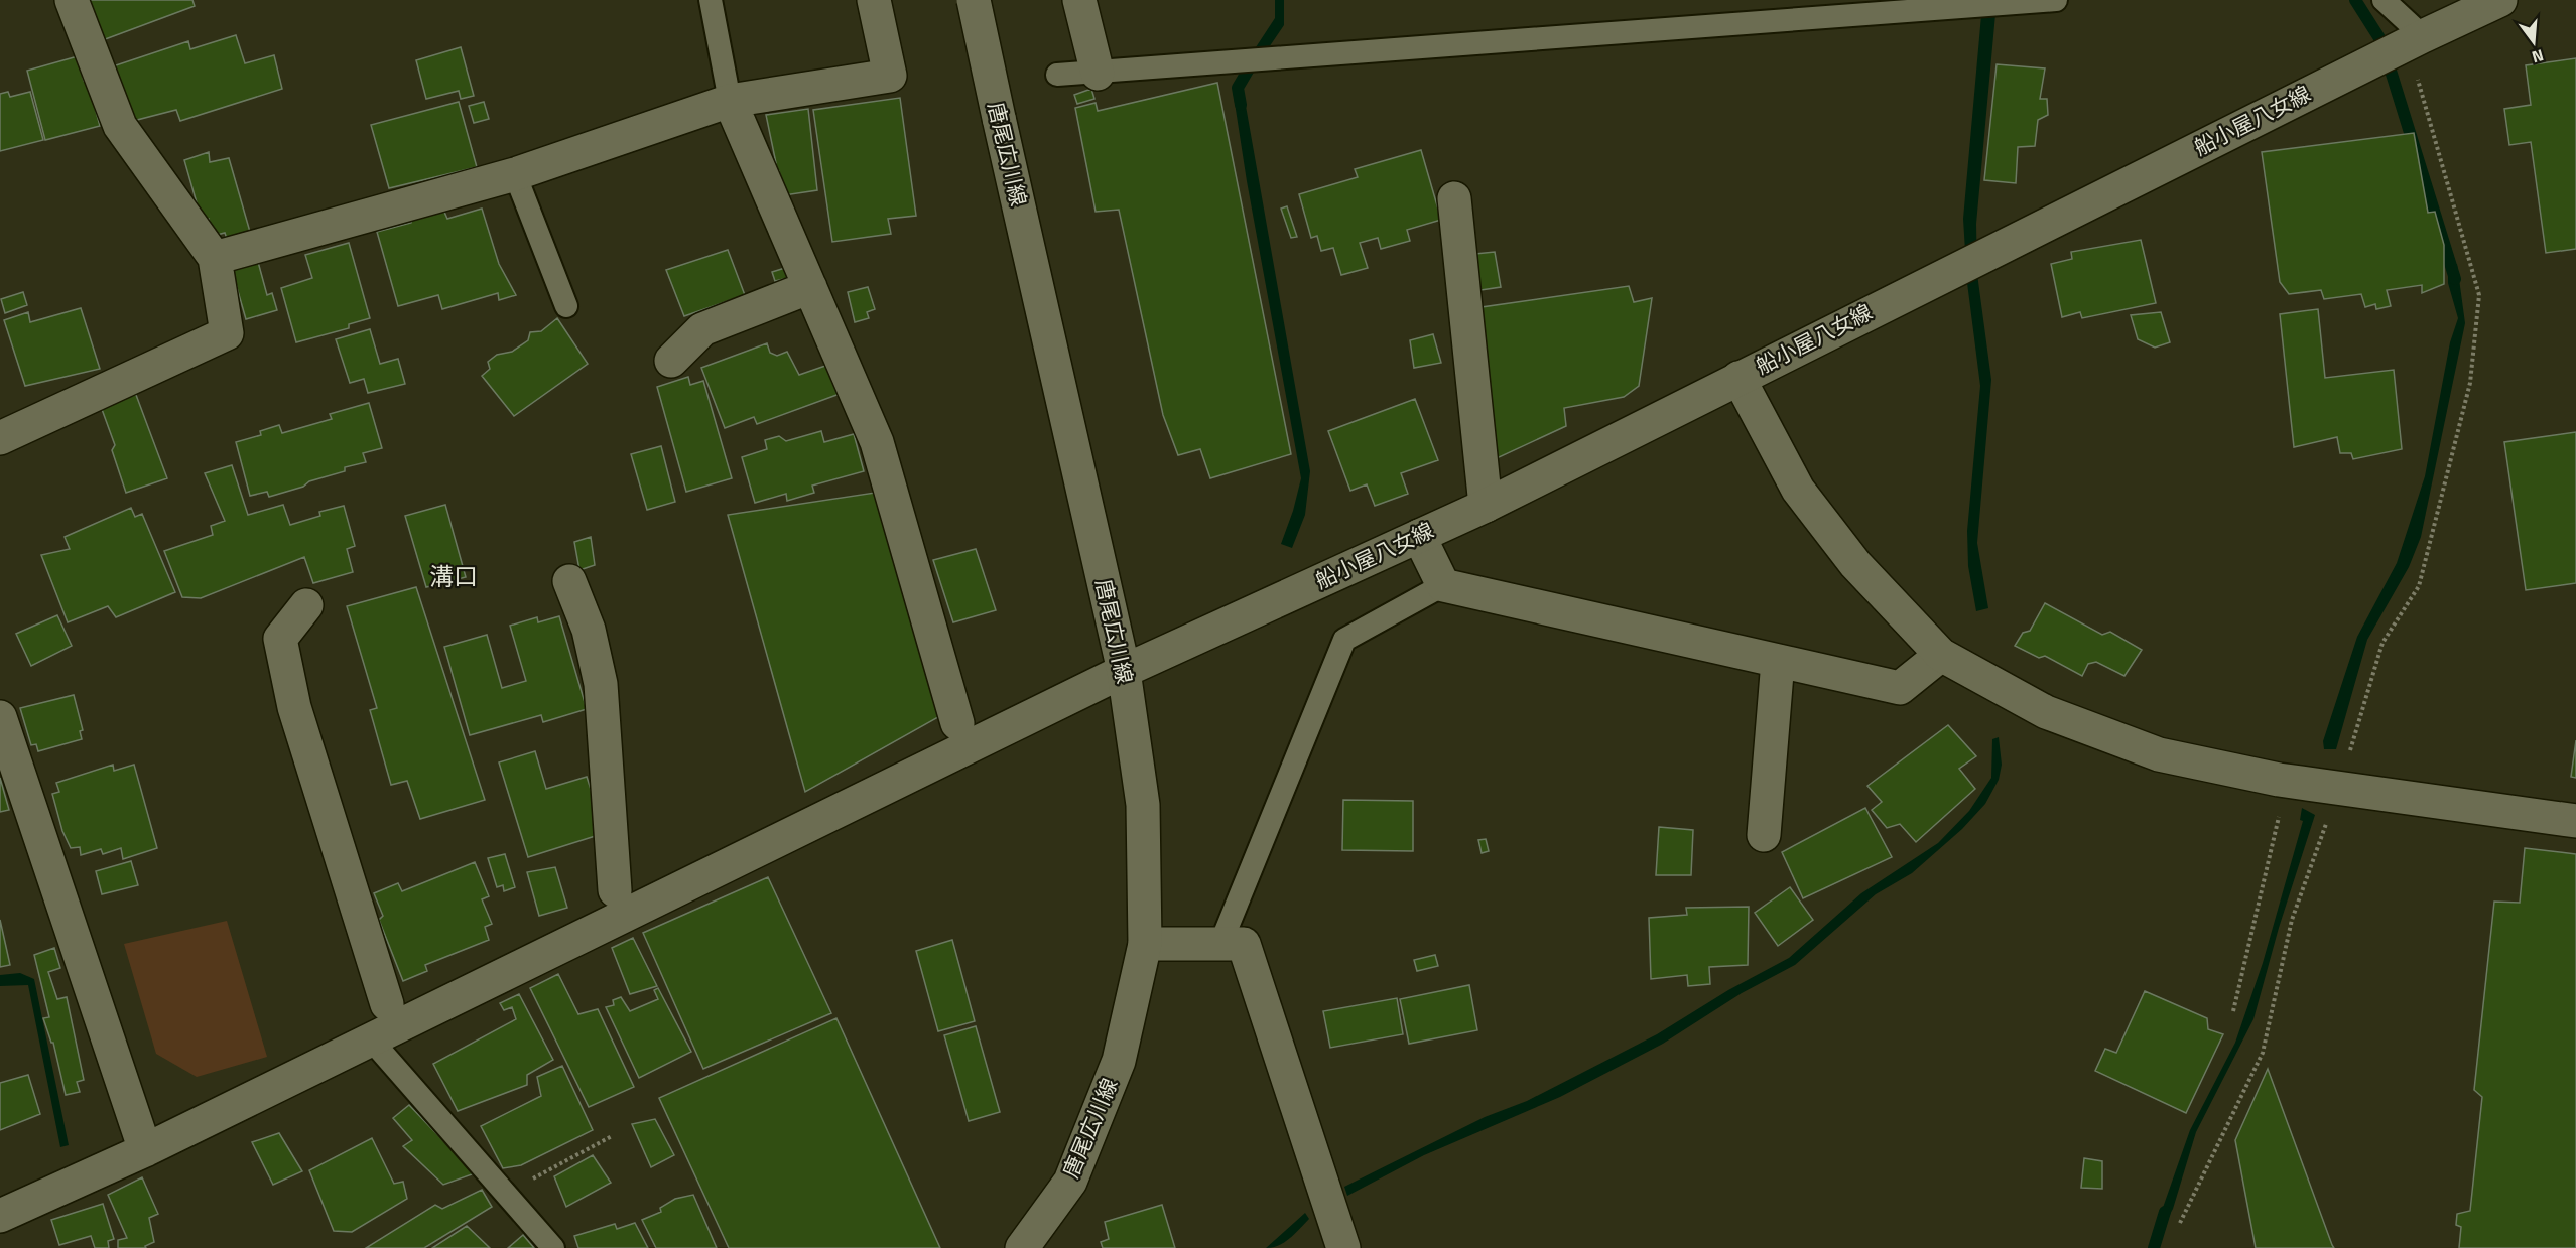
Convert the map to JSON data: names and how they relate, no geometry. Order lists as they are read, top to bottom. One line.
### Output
{"streets":{"street":["船小屋八女線","唐尾広川線"]},"crossings":[["船小屋八女線","唐尾広川線"]],"districts":["溝口"],"north":"bottom"}
